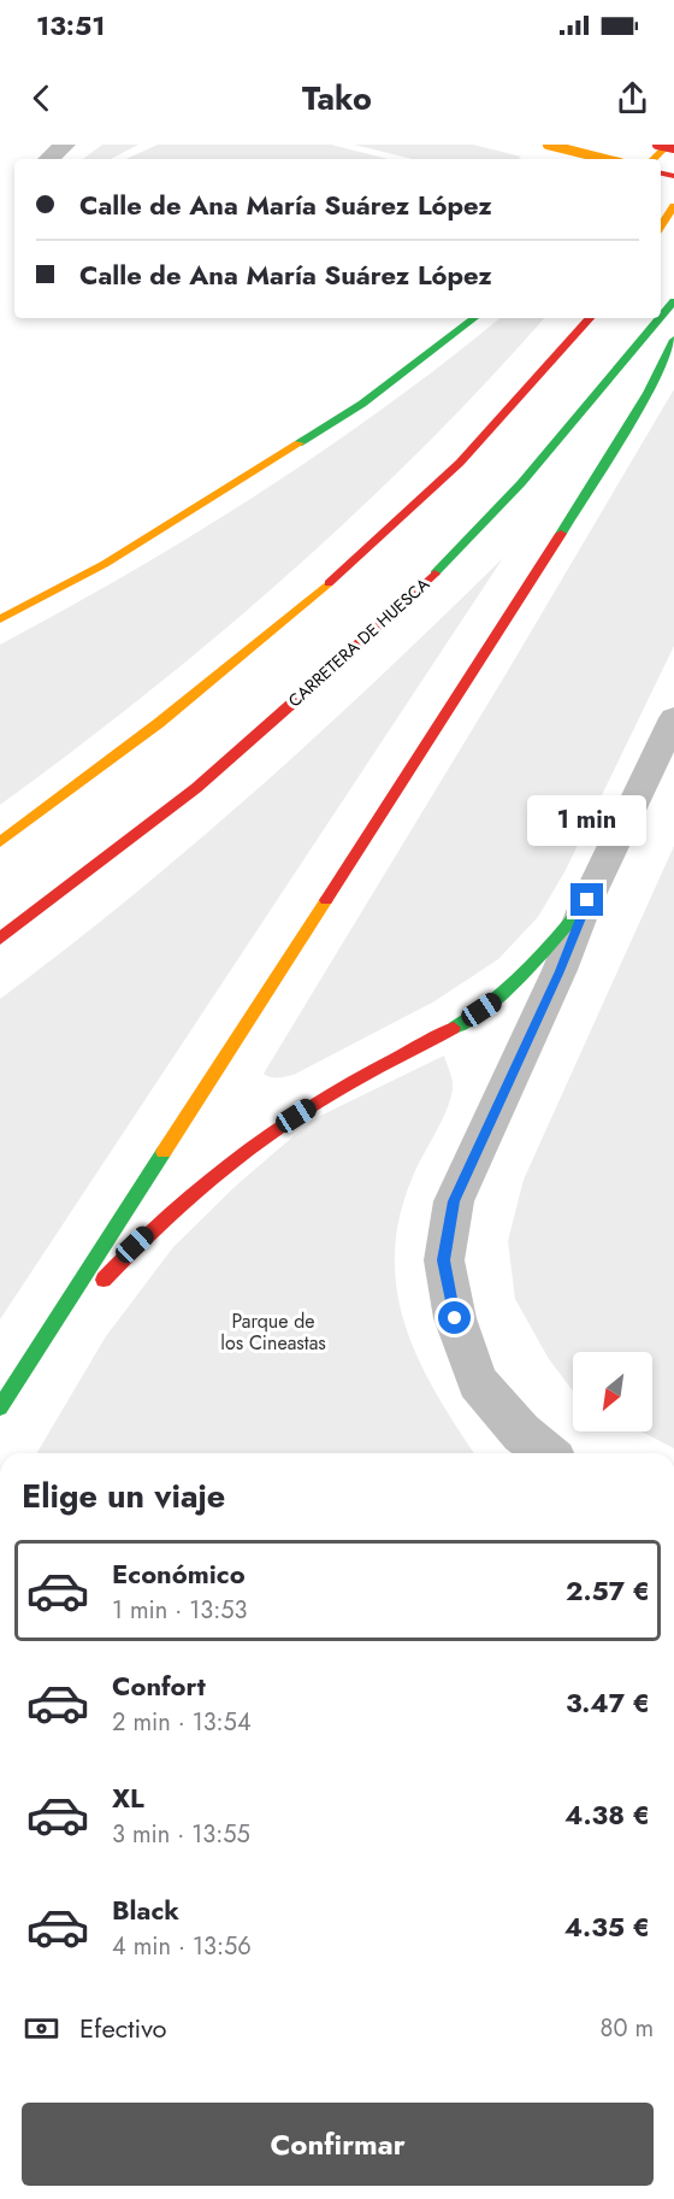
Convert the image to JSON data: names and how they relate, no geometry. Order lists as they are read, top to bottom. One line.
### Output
{"streets":{"main road":["CARRETERA DE HUESCA"]},"parks":["Parque de los Cineastas"],"north":"bottom left","page":{"status":"13:51","header":"Tako","banner":["Calle de Ana María Suárez López","Calle de Ana María Suárez López"],"bubble":"1 min","heading":"Elige un viaje","list":[{"name":"Económico","note":"1 min · 13:53","value":"2.57 €"},{"name":"Confort","note":"2 min · 13:54","value":"3.47 €"},{"name":"XL","note":"3 min · 13:55","value":"4.38 €"},{"name":"Black","note":"4 min · 13:56","value":"4.35 €"}],"pay":["Efectivo","80 m"],"buttons":"Confirmar"}}
